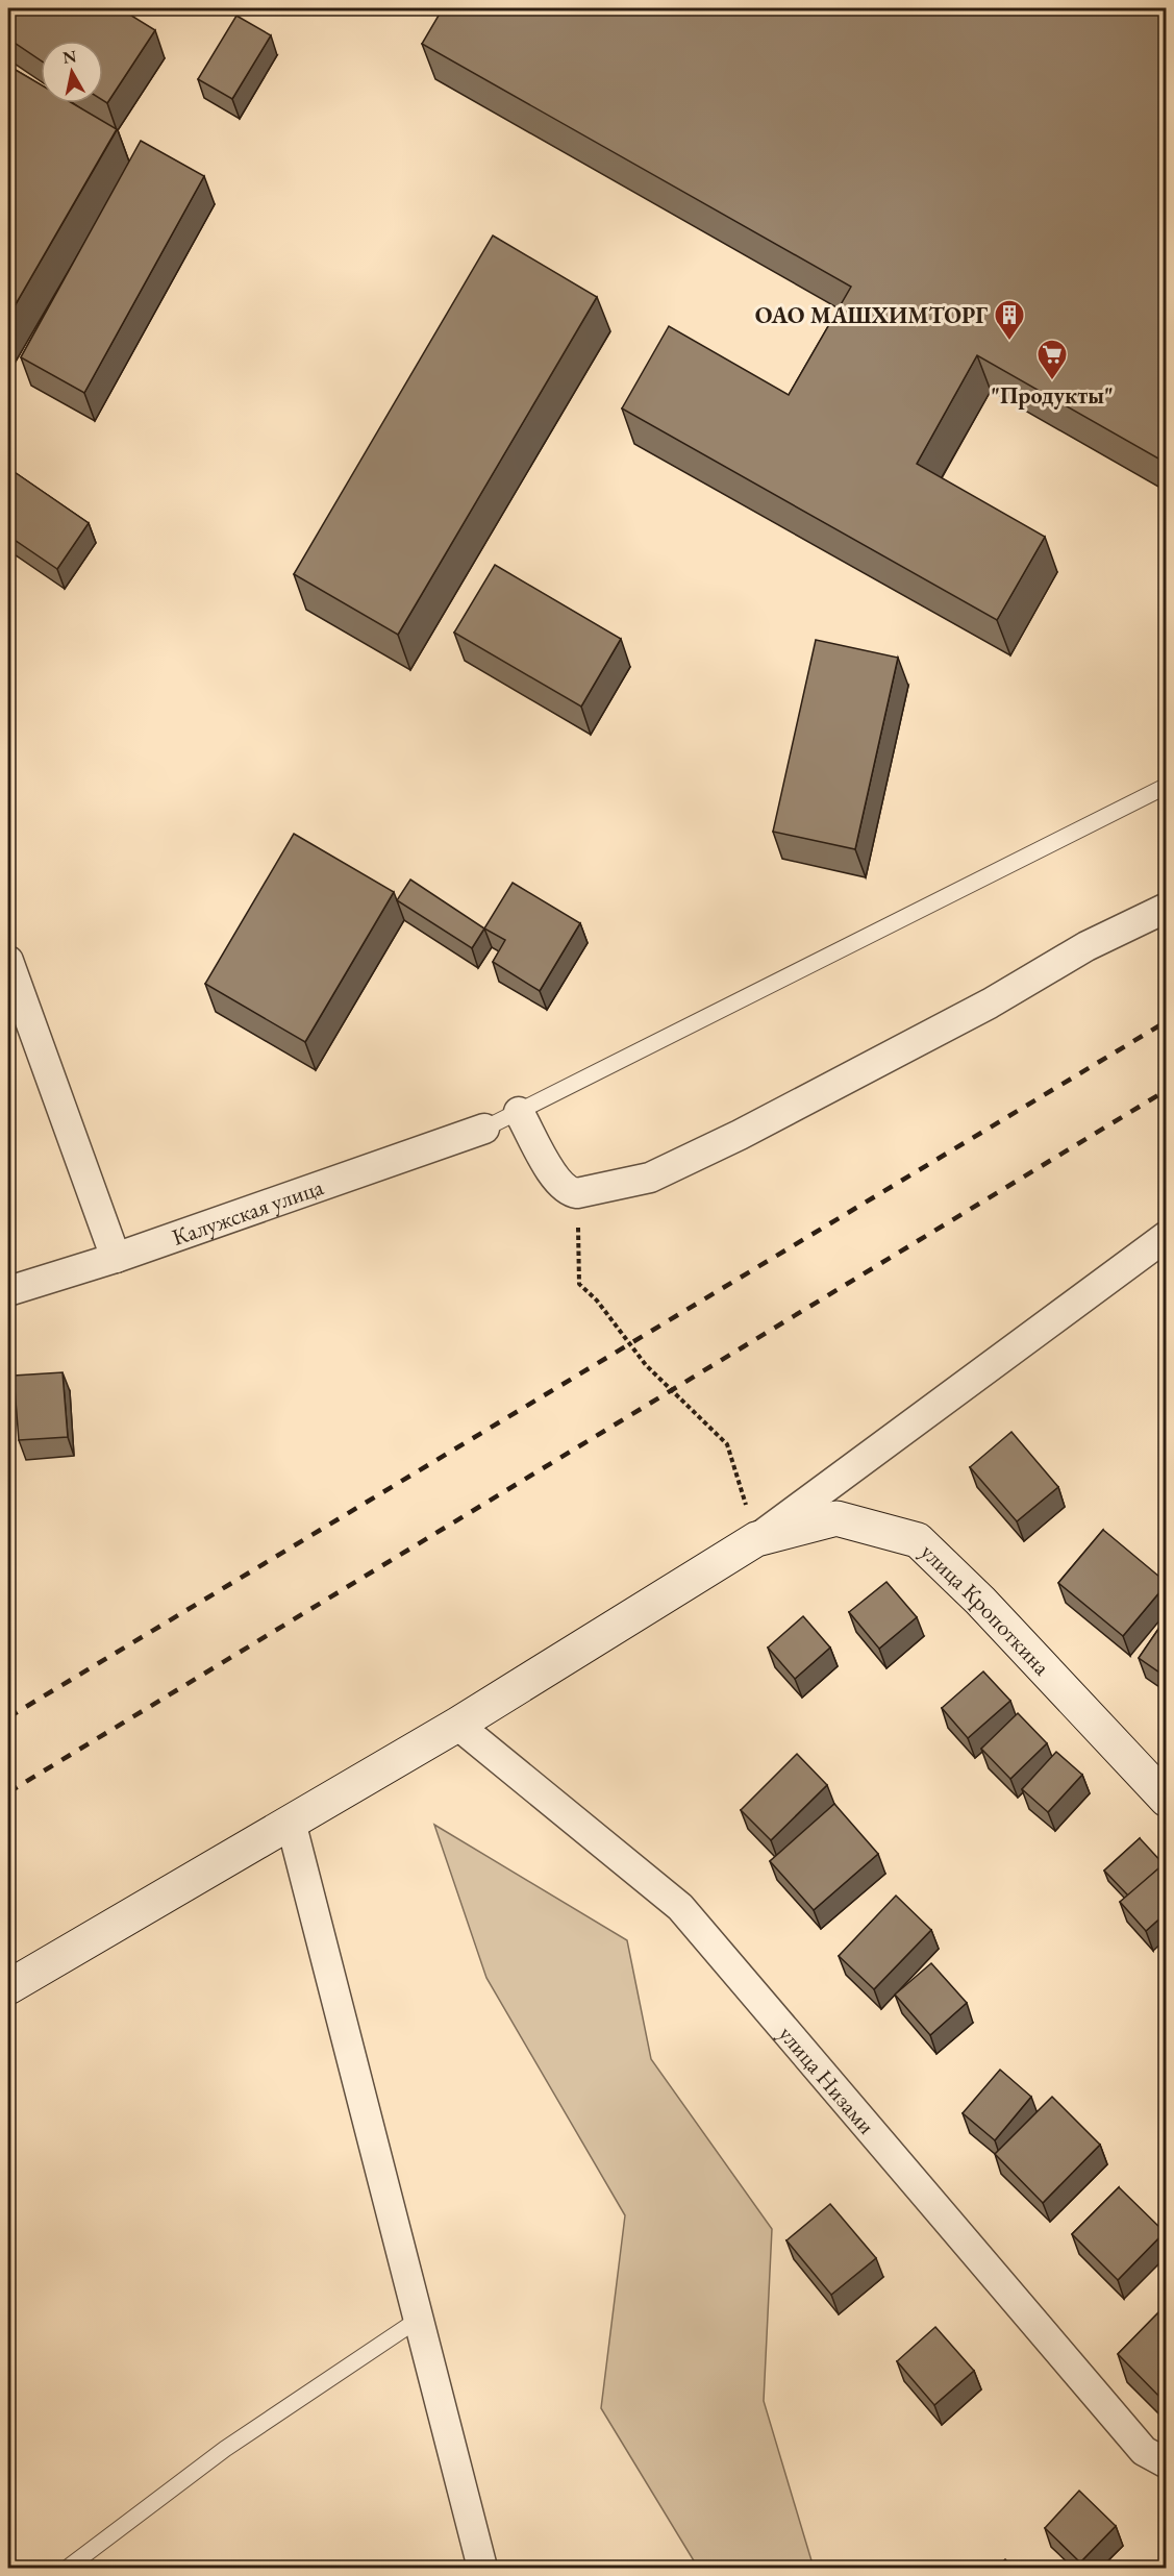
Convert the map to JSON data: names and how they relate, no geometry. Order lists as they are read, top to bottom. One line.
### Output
{"streets":{"street":["Калужская улица","улица Кропоткина","улица Низами"]},"crossings":[["улица Кропоткина","улица Низами"]],"places":{"building":["ОАО МАШХИМТОРГ"],"supermarket":["\"Продукты\""]},"north":"top"}
